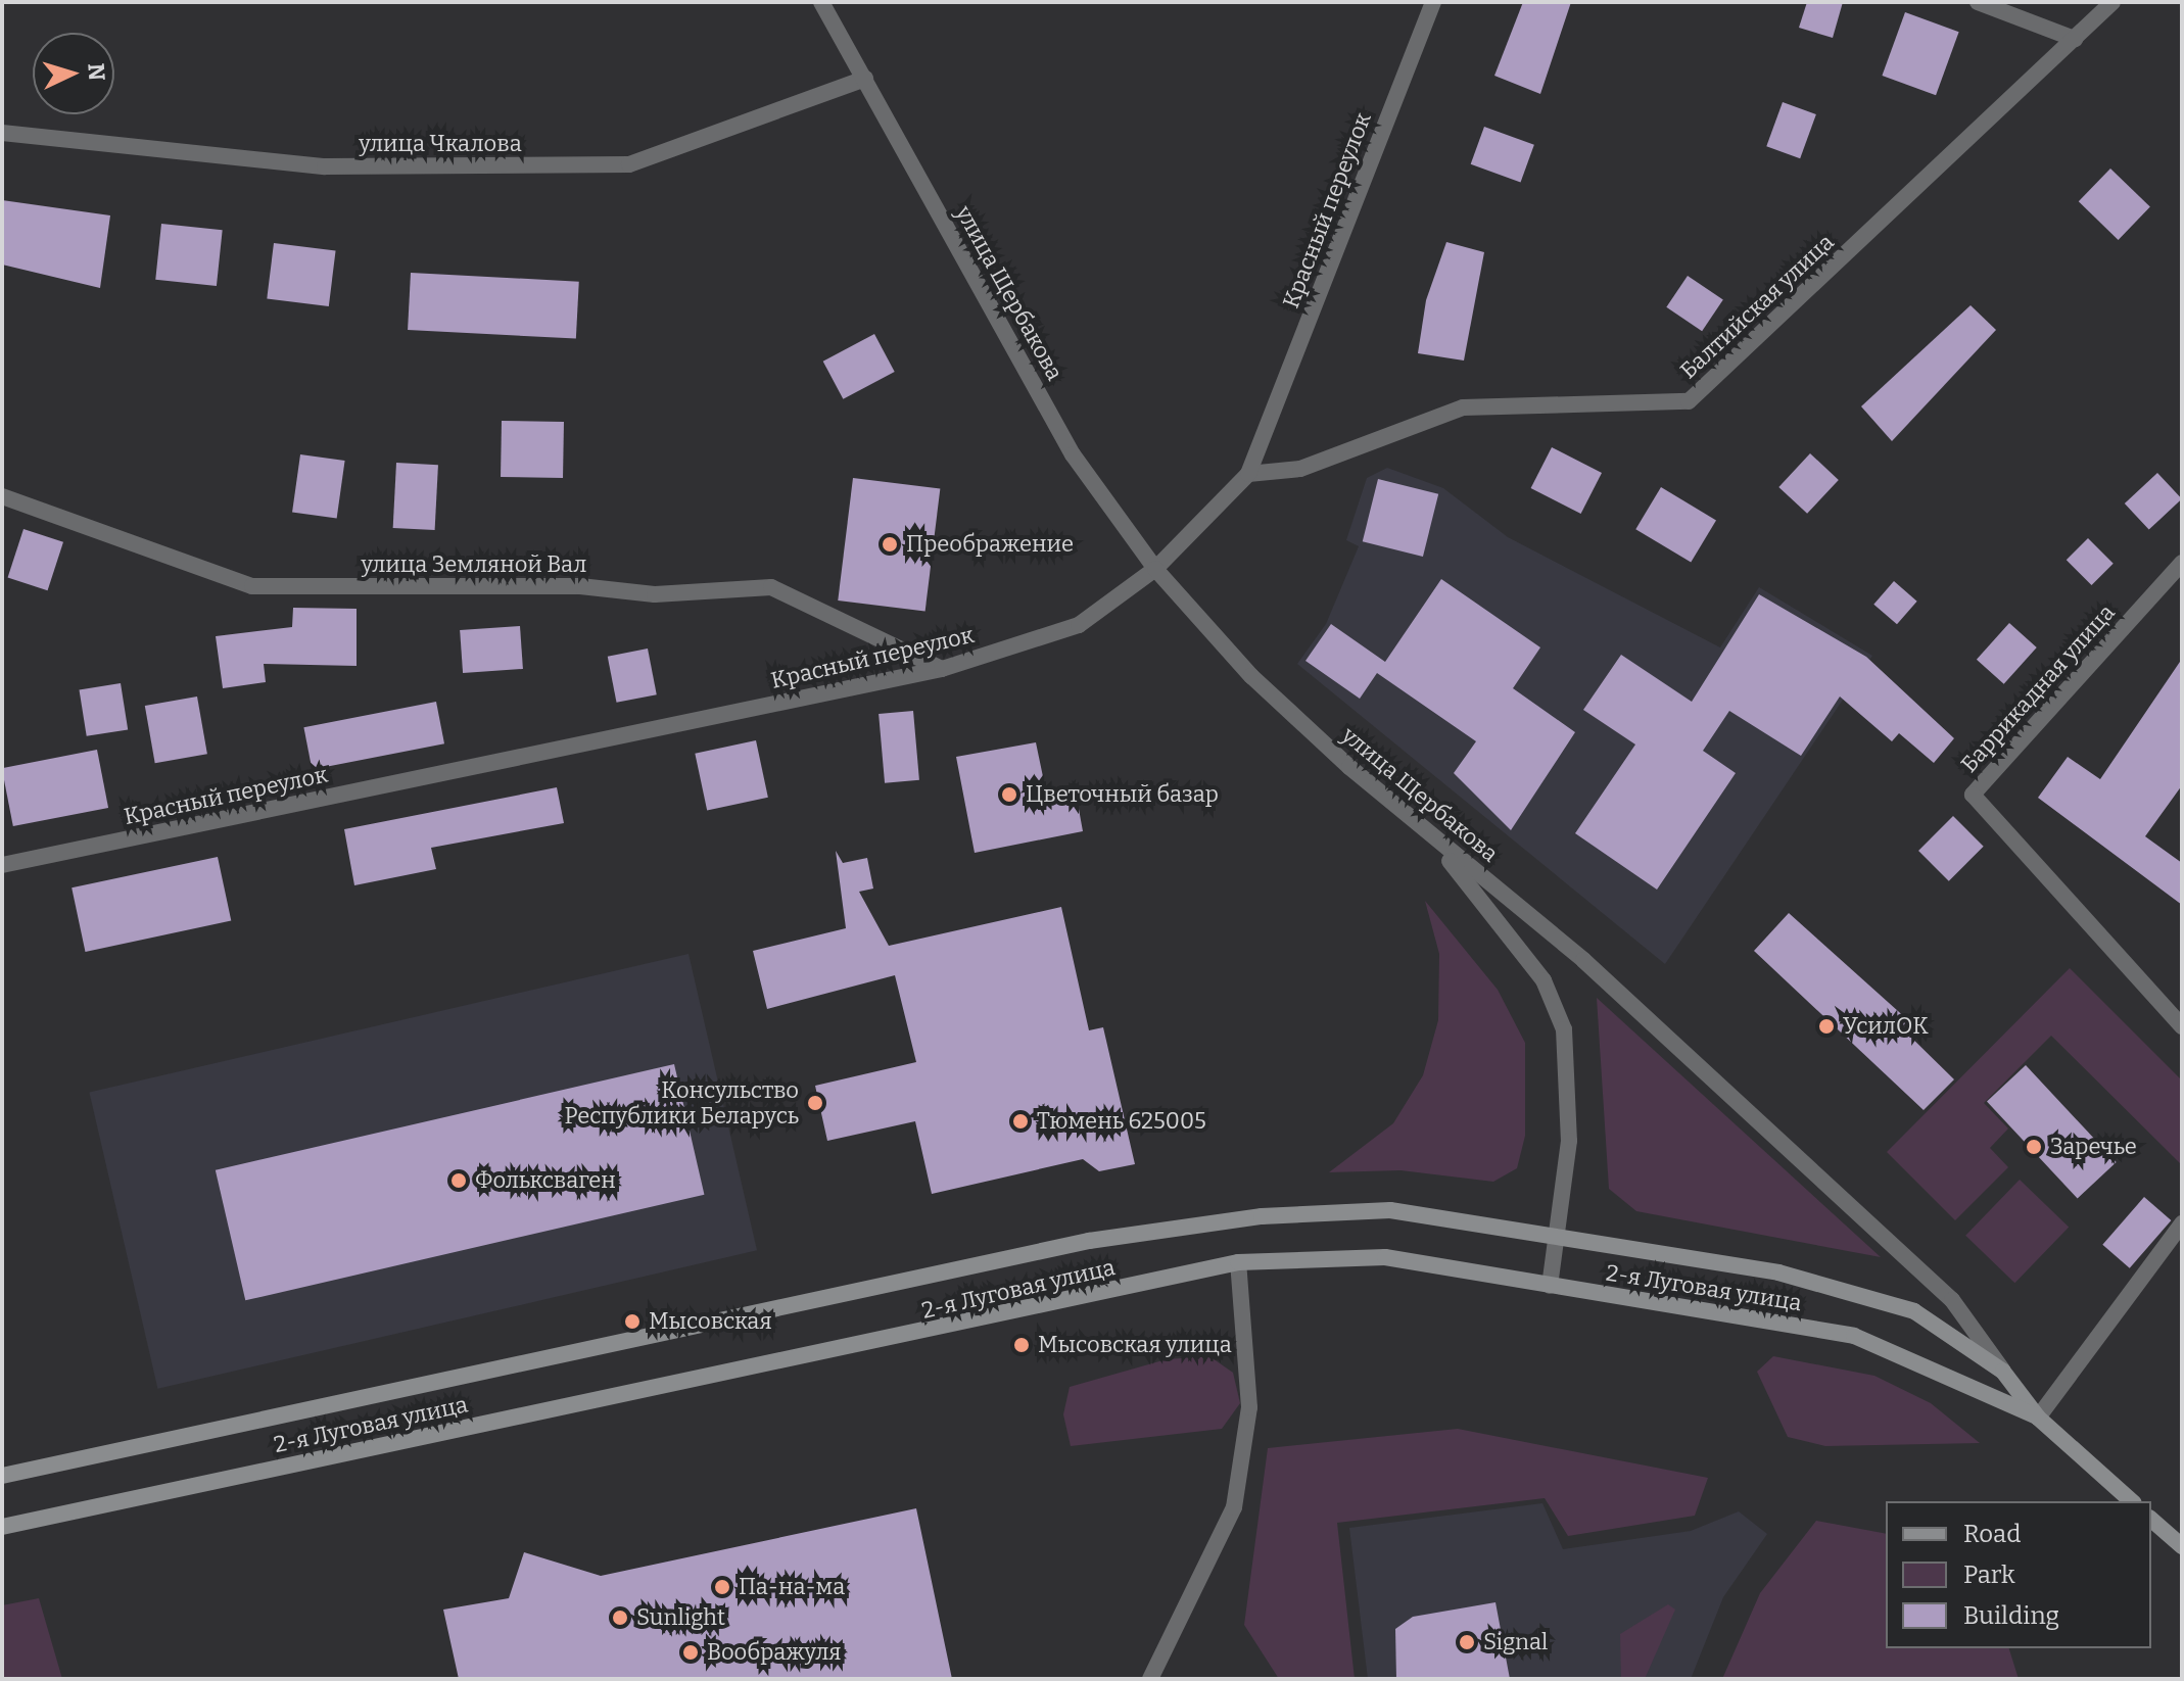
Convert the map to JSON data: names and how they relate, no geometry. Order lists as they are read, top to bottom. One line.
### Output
{"streets":{"main road":["улица Щербакова","2-я Луговая улица"],"street":["улица Чкалова","Красный переулок","Балтийская улица","улица Земляной Вал","Баррикадная улица"]},"crossings":[["улица Чкалова","улица Щербакова"],["Красный переулок","улица Щербакова"],["Красный переулок","Балтийская улица"],["Красный переулок","улица Земляной Вал"],["улица Щербакова","2-я Луговая улица"]],"places":["Преображение","Цветочный базар","УсилОК","Консульство Республики Беларусь","Тюмень 625005","Заречье","Фольксваген","Мысовская","Мысовская улица","Па-на-ма","Sunlight","Signal","Воображуля"],"legend":["Road","Park","Building"],"north":"right"}
